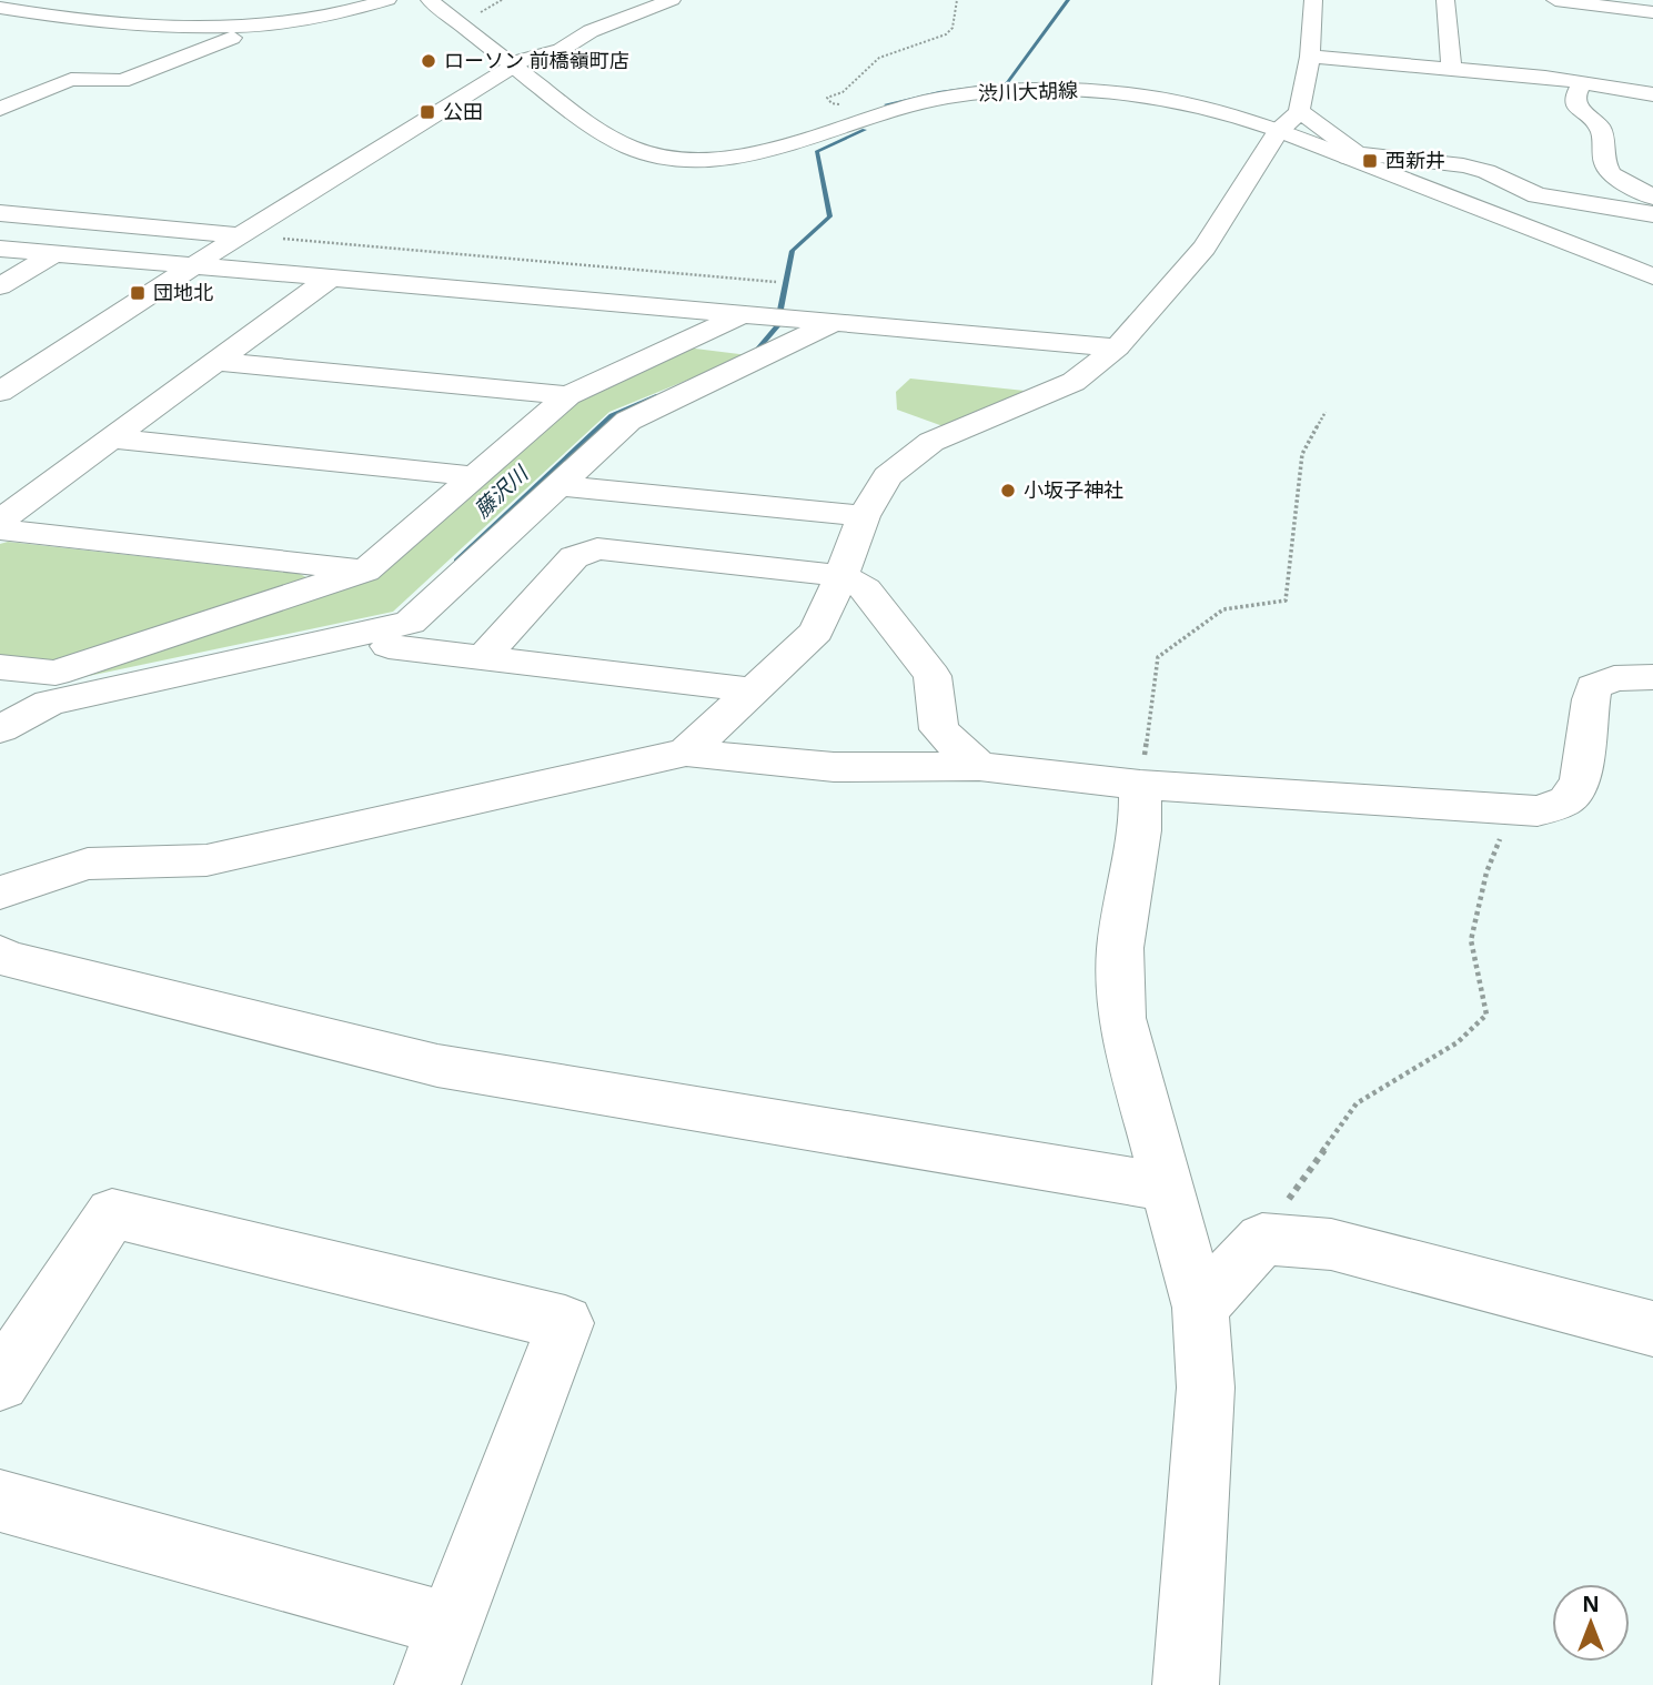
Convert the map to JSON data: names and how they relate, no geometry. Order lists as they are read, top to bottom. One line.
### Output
{"streets":{"street":["渋川大胡線"]},"water":["藤沢川"],"places":{"other":["ローソン 前橋嶺町店","小坂子神社"],"transit":["公田","西新井","団地北"]},"north":"top"}
